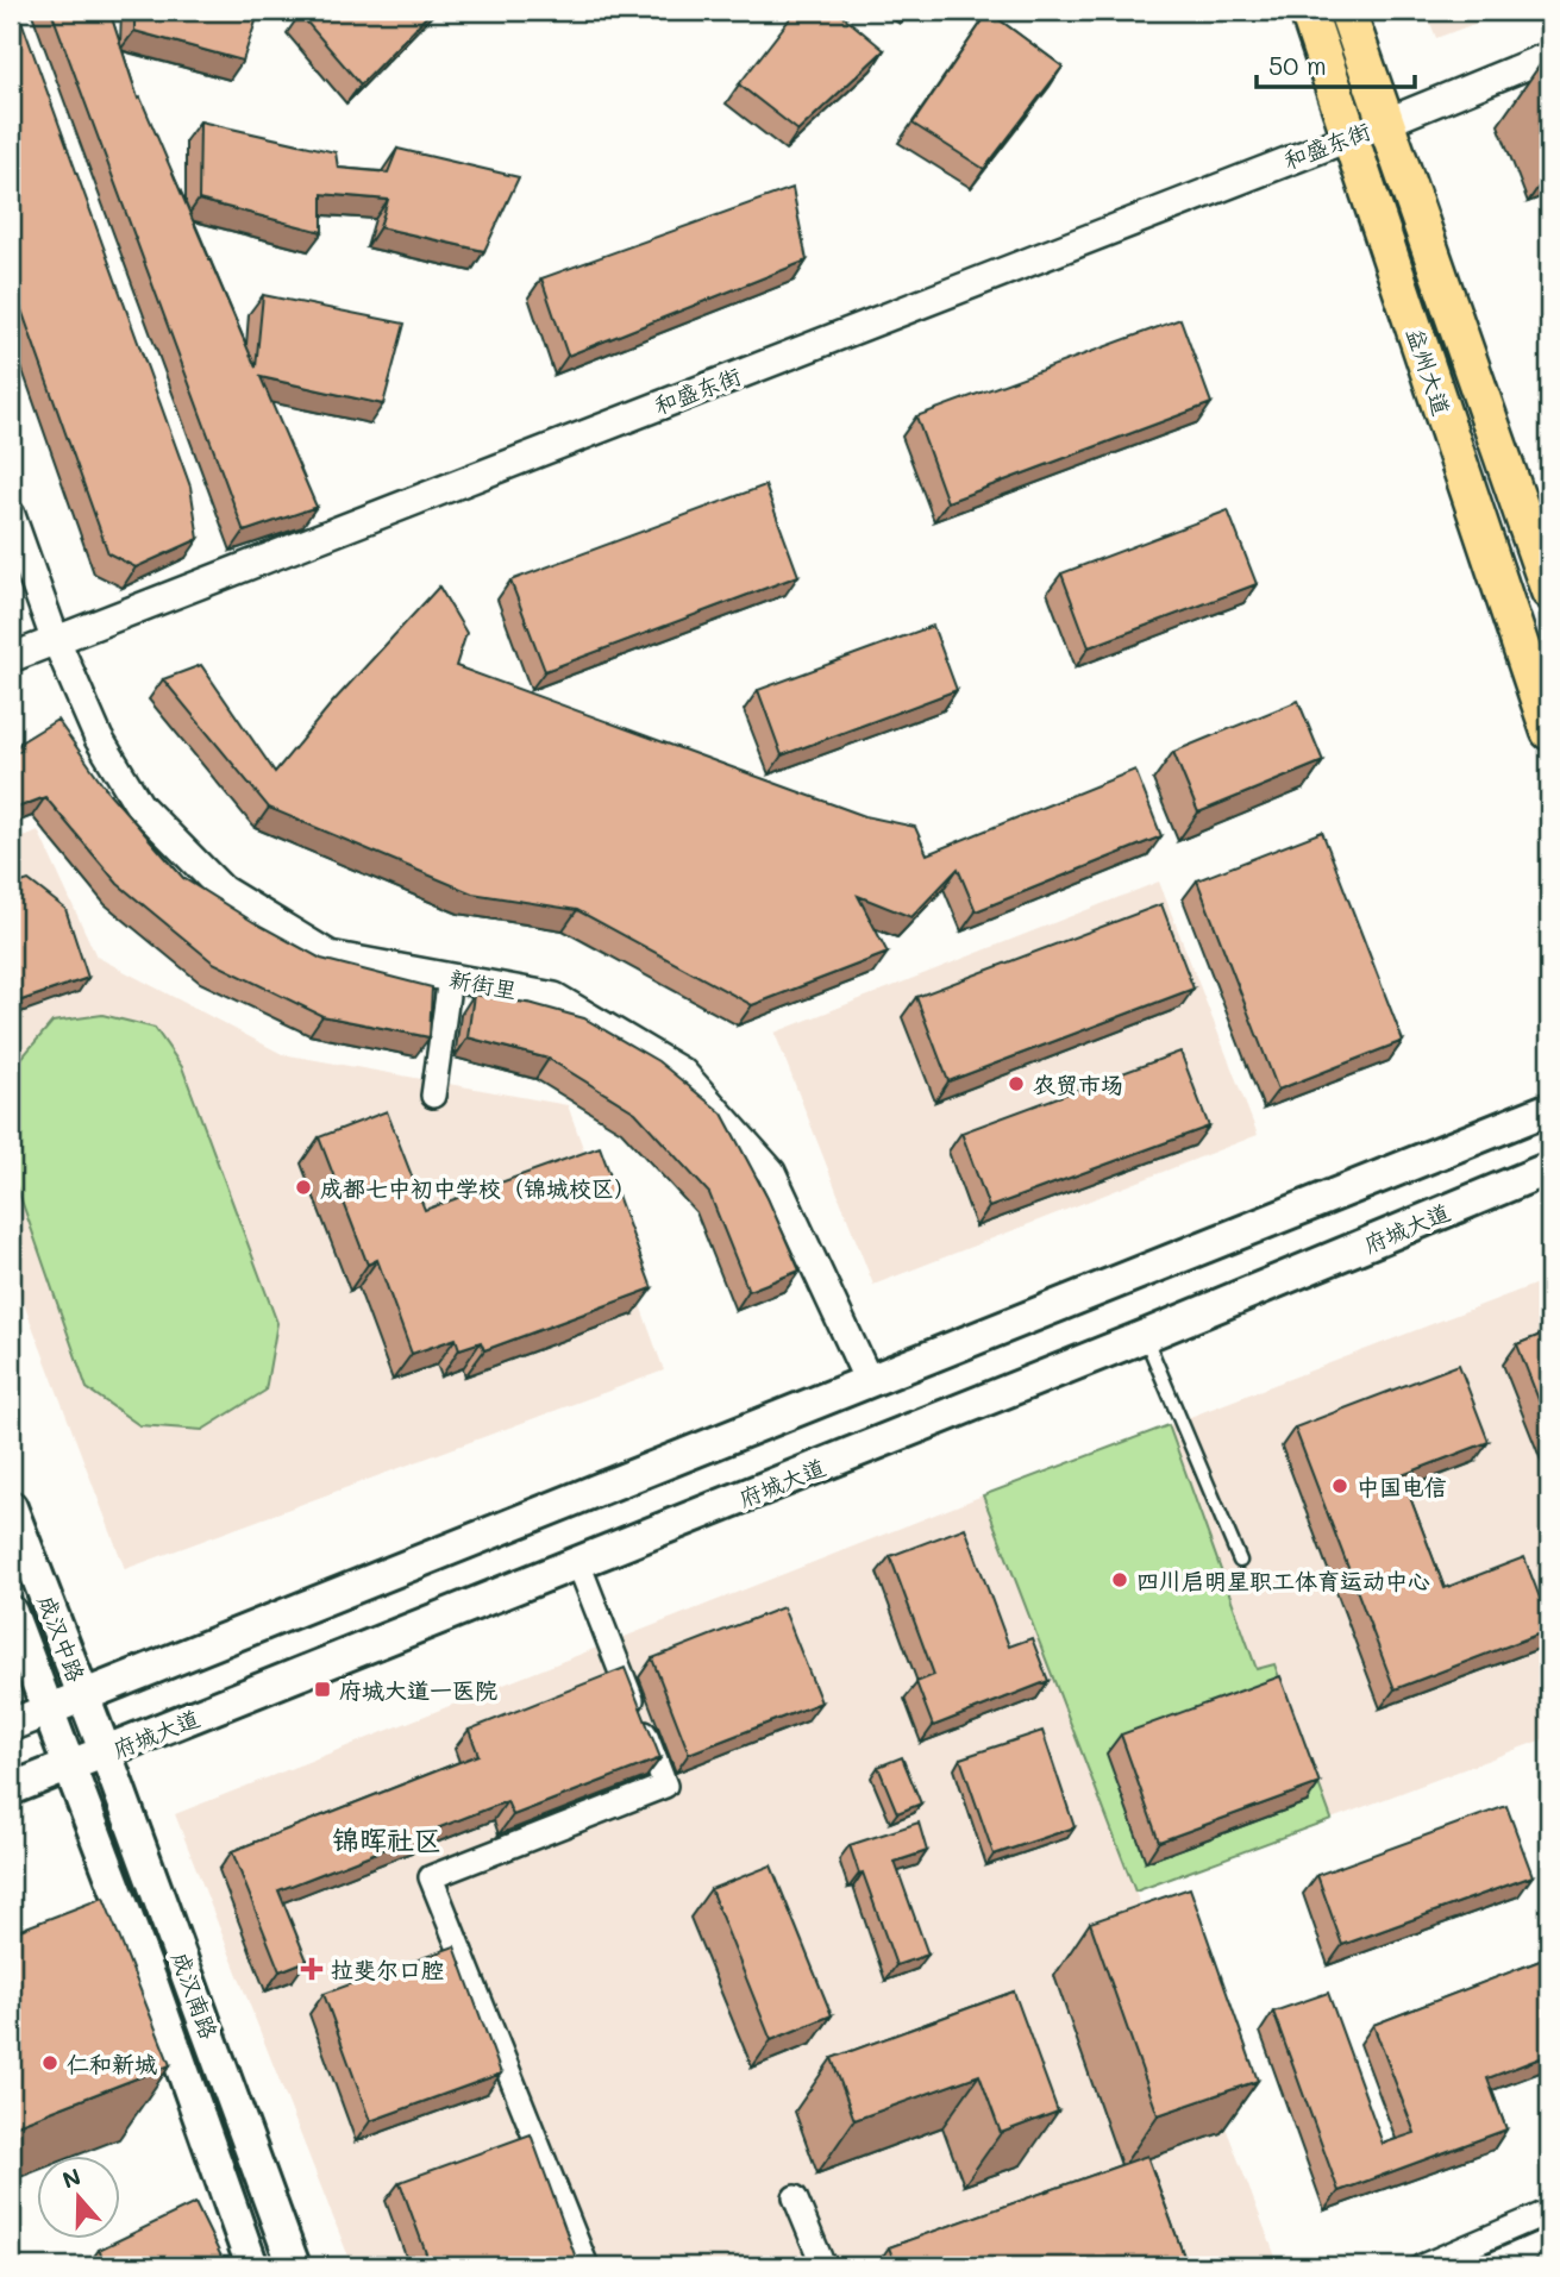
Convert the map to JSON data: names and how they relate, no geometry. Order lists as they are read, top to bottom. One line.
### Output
{"streets":{"main road":["益州大道","府城大道","成汉中路","成汉南路"],"street":["和盛东街","新街里"]},"crossings":[["和盛东街","益州大道"],["和盛东街","新街里"],["府城大道","成汉中路"],["府城大道","成汉南路"],["成汉中路","成汉南路"]],"districts":["锦晖社区"],"places":{"other":["农贸市场","成都七中初中学校（锦城校区）","中国电信","四川启明星职工体育运动中心","仁和新城"],"transit":["府城大道一医院"],"health":["拉斐尔口腔"]},"scale_bar":"50 m","north":"top"}
